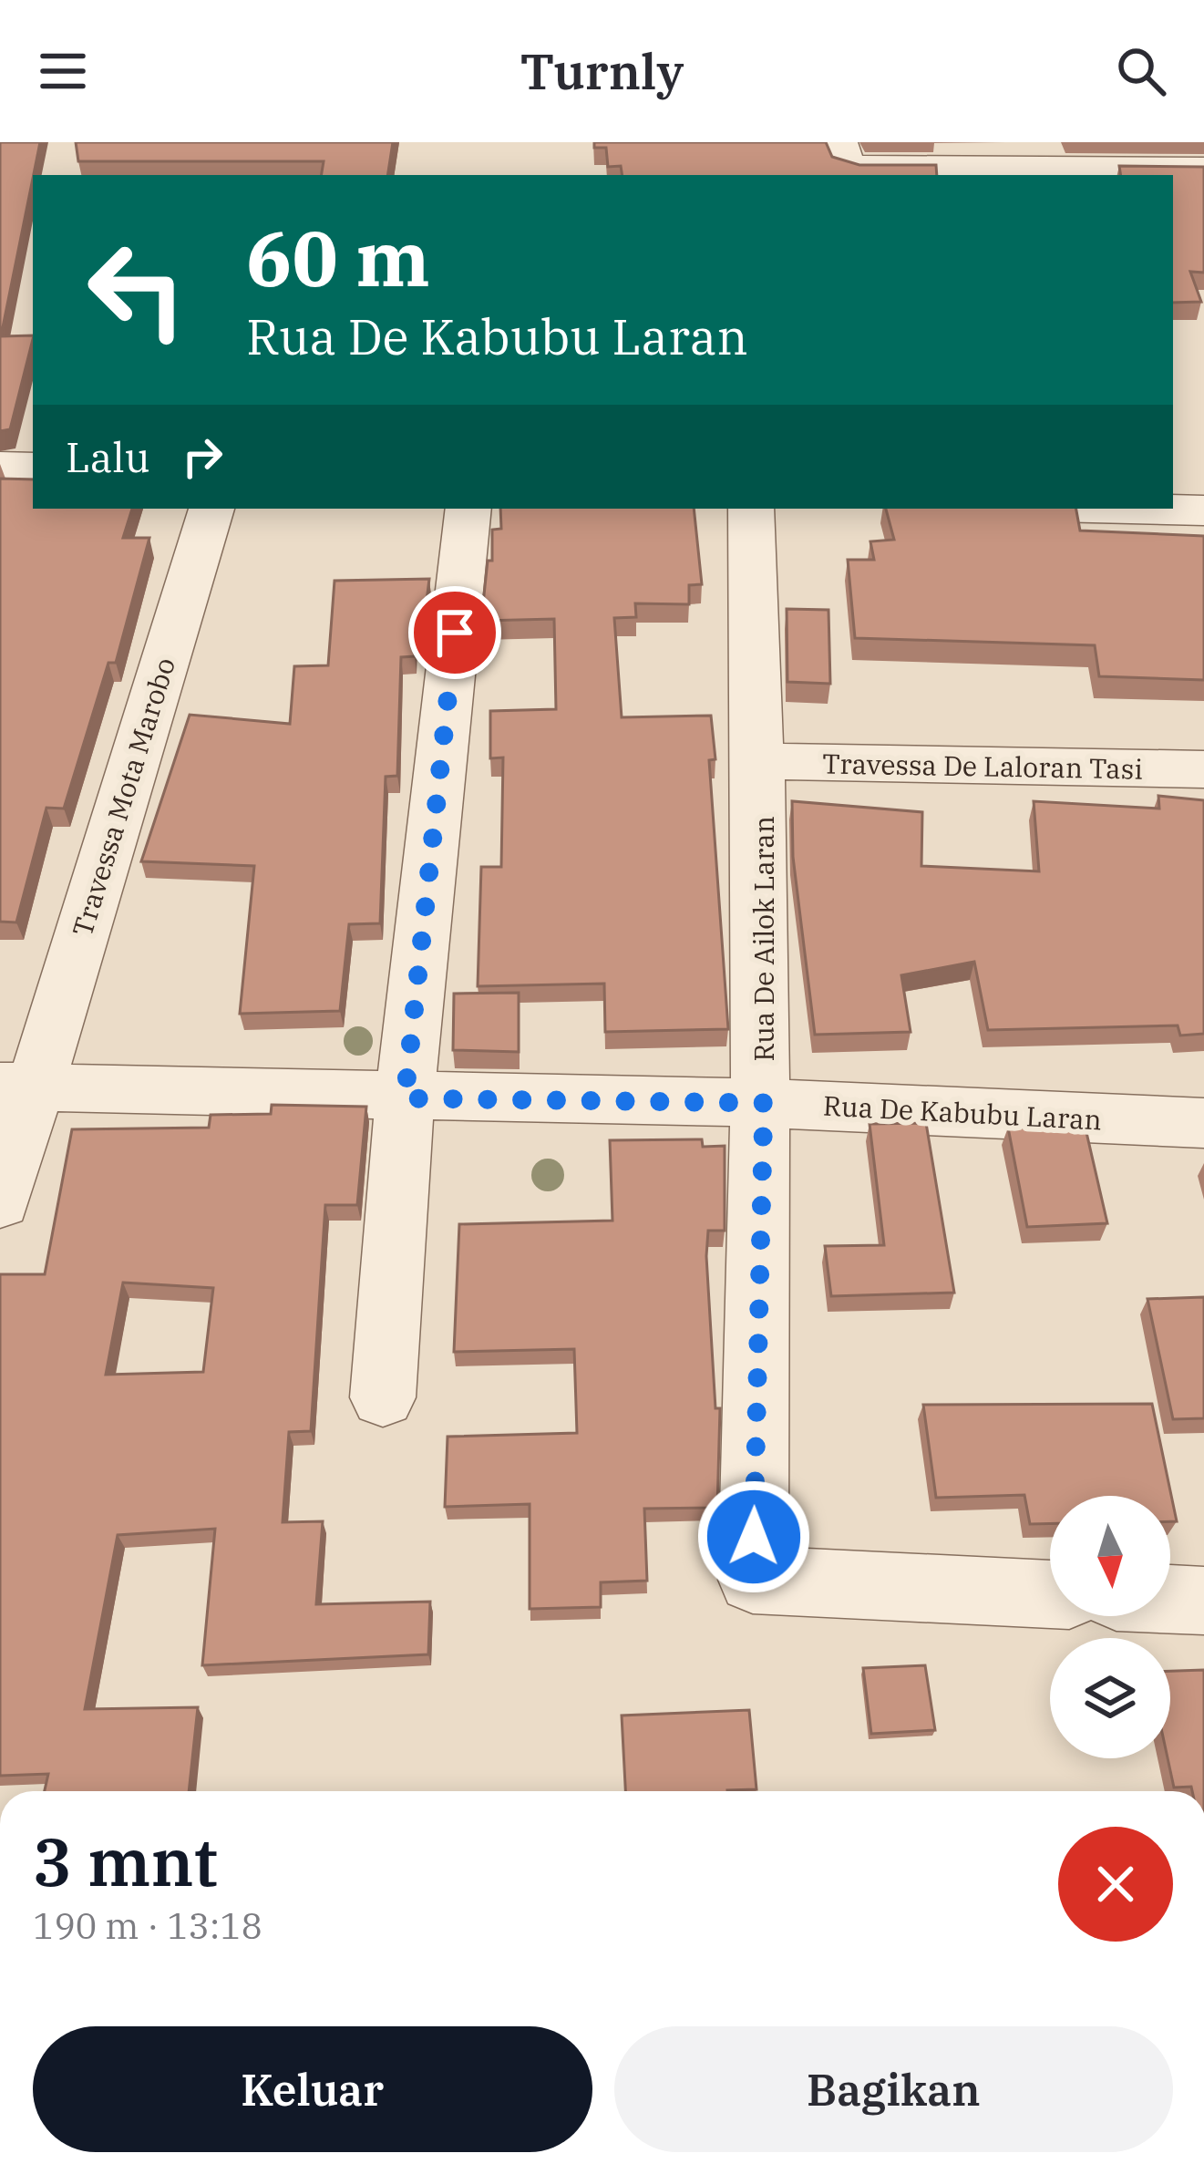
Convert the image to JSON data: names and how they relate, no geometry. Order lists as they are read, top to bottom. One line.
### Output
{"streets":{"street":["Travessa De Laloran Tasi","Travessa Mota Marobo","Rua De Ailok Laran","Rua De Kabubu Laran"]},"crossings":[["Travessa De Laloran Tasi","Rua De Ailok Laran"],["Travessa Mota Marobo","Rua De Kabubu Laran"],["Rua De Ailok Laran","Rua De Kabubu Laran"]],"north":"bottom","page":{"header":"Turnly","turn":["60 m","Rua De Kabubu Laran"],"then":"Lalu","heading":["3 mnt","190 m · 13:18"],"buttons":["Keluar","Bagikan"]}}
